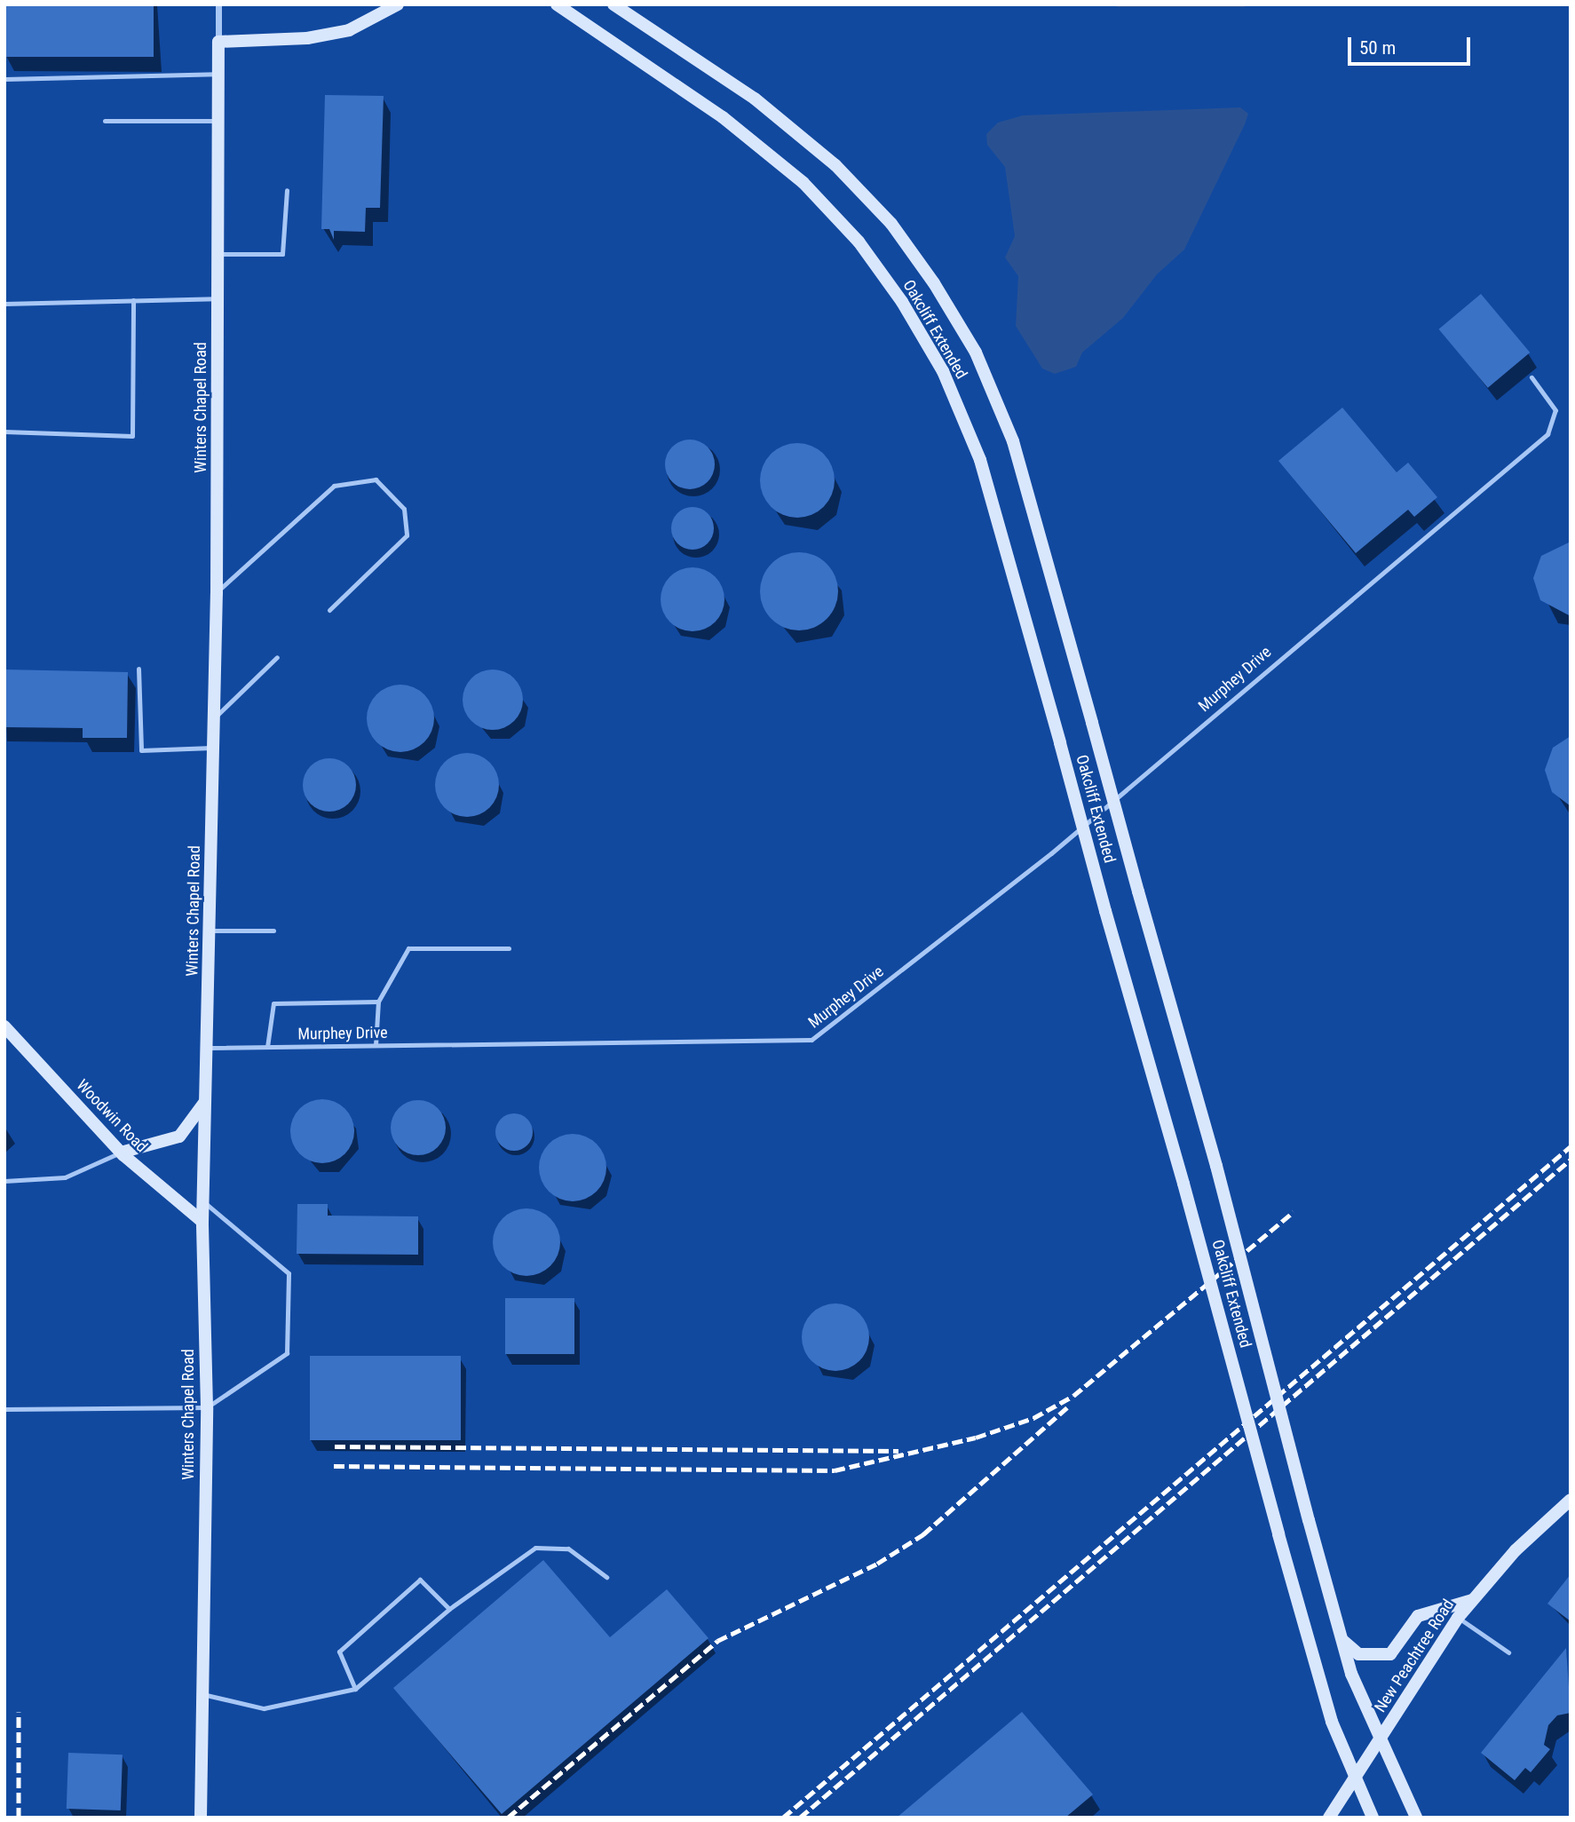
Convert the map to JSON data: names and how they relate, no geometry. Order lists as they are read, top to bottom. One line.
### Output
{"streets":{"main road":["Oakcliff Extended","Winters Chapel Road","Woodwin Road","New Peachtree Road"],"lane":["Murphey Drive"]},"crossings":[["Oakcliff Extended","New Peachtree Road"],["Winters Chapel Road","Murphey Drive"],["Winters Chapel Road","Woodwin Road"]],"scale_bar":"50 m"}
